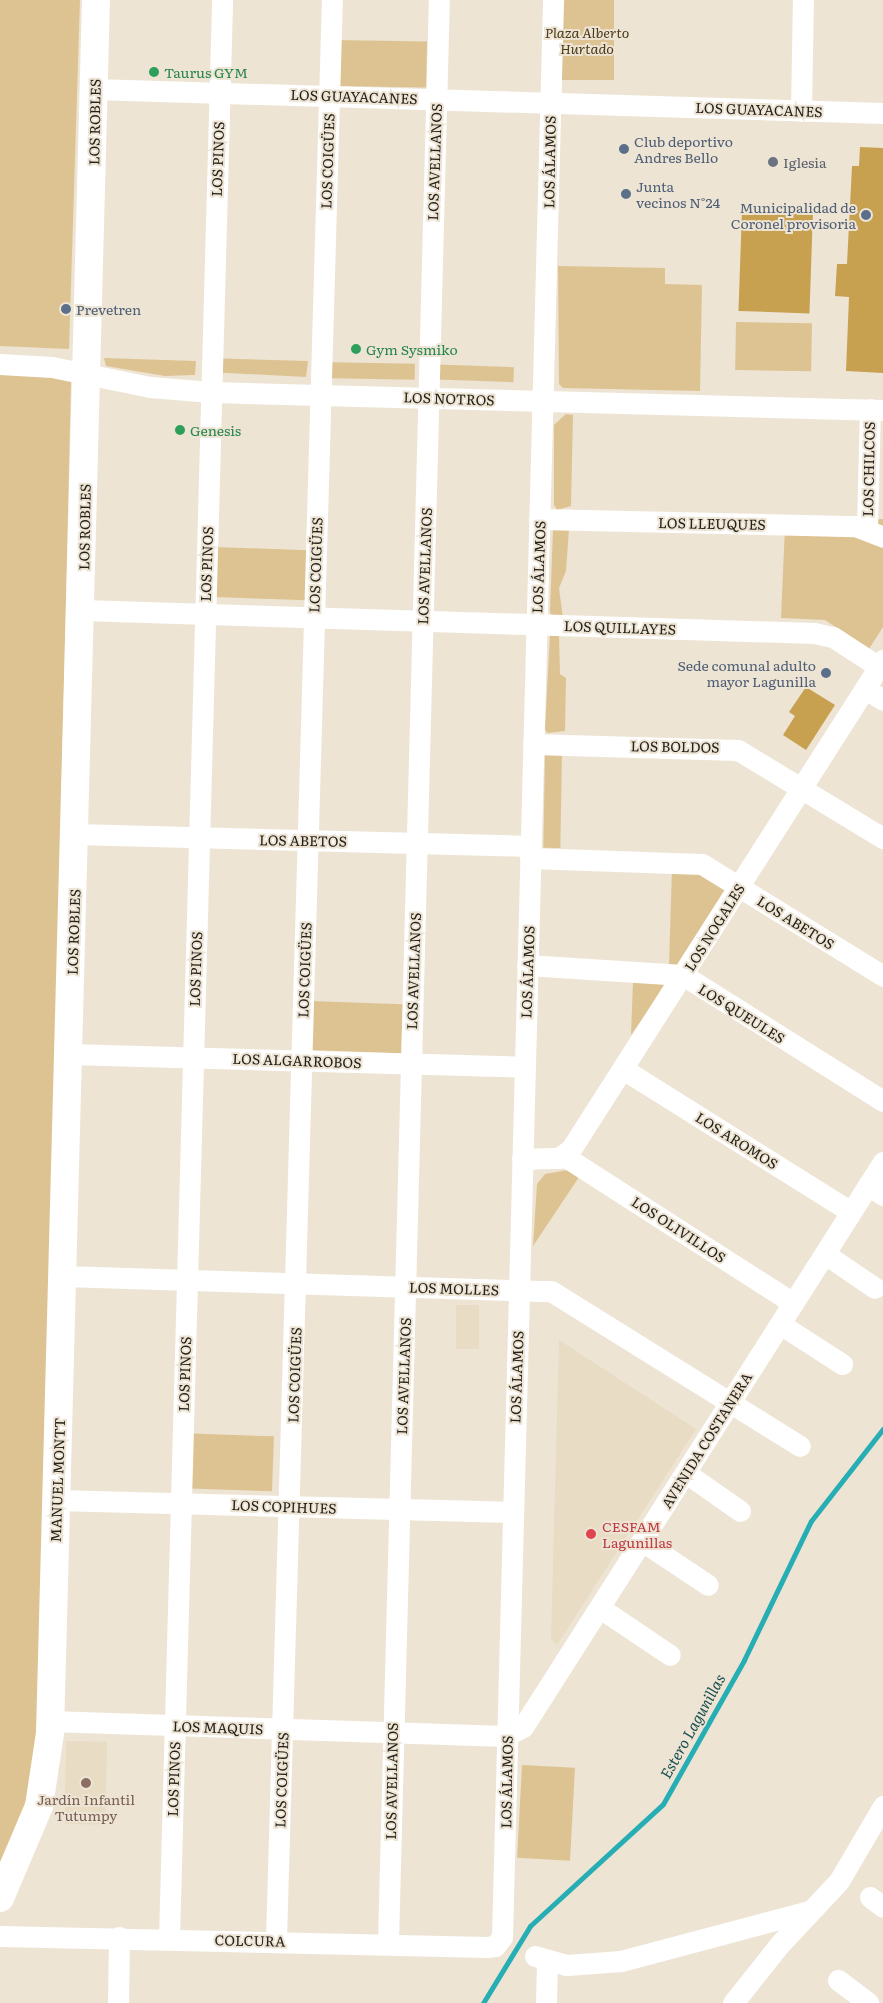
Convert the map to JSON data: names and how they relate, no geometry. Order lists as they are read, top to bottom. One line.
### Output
{"streets":{"main road":["LOS ROBLES","MANUEL MONTT"],"street":["LOS GUAYACANES","LOS PINOS","LOS COIGÜES","LOS AVELLANOS","LOS ÁLAMOS","LOS NOTROS","LOS CHILCOS","LOS LLEUQUES","LOS QUILLAYES","LOS BOLDOS","LOS ABETOS","LOS NOGALES","LOS QUEULES","LOS ALGARROBOS","LOS AROMOS","LOS OLIVILLOS","LOS MOLLES","AVENIDA COSTANERA","LOS COPIHUES","LOS MAQUIS","COLCURA"]},"crossings":[["LOS GUAYACANES","LOS ROBLES"],["LOS GUAYACANES","LOS PINOS"],["LOS GUAYACANES","LOS COIGÜES"],["LOS GUAYACANES","LOS AVELLANOS"],["LOS GUAYACANES","LOS ÁLAMOS"],["LOS ROBLES","LOS NOTROS"],["LOS ROBLES","LOS QUILLAYES"],["LOS ROBLES","LOS ABETOS"],["LOS ROBLES","LOS ALGARROBOS"],["LOS ROBLES","MANUEL MONTT"],["LOS PINOS","LOS NOTROS"],["LOS PINOS","LOS QUILLAYES"],["LOS PINOS","LOS ABETOS"],["LOS PINOS","LOS ALGARROBOS"],["LOS PINOS","LOS MOLLES"],["LOS PINOS","LOS COPIHUES"],["LOS PINOS","LOS MAQUIS"],["LOS PINOS","COLCURA"],["LOS COIGÜES","LOS NOTROS"],["LOS COIGÜES","LOS QUILLAYES"],["LOS COIGÜES","LOS ABETOS"],["LOS COIGÜES","LOS ALGARROBOS"],["LOS COIGÜES","LOS MOLLES"],["LOS COIGÜES","LOS COPIHUES"],["LOS COIGÜES","LOS MAQUIS"],["LOS COIGÜES","COLCURA"],["LOS AVELLANOS","LOS NOTROS"],["LOS AVELLANOS","LOS QUILLAYES"],["LOS AVELLANOS","LOS ABETOS"],["LOS AVELLANOS","LOS ALGARROBOS"],["LOS AVELLANOS","LOS MOLLES"],["LOS AVELLANOS","LOS COPIHUES"],["LOS AVELLANOS","LOS MAQUIS"],["LOS AVELLANOS","COLCURA"],["LOS ÁLAMOS","LOS NOTROS"],["LOS ÁLAMOS","LOS LLEUQUES"],["LOS ÁLAMOS","LOS QUILLAYES"],["LOS ÁLAMOS","LOS BOLDOS"],["LOS ÁLAMOS","LOS ABETOS"],["LOS ÁLAMOS","LOS QUEULES"],["LOS ÁLAMOS","LOS ALGARROBOS"],["LOS ÁLAMOS","LOS MOLLES"],["LOS ÁLAMOS","AVENIDA COSTANERA"],["LOS ÁLAMOS","LOS COPIHUES"],["LOS ÁLAMOS","LOS MAQUIS"],["LOS ÁLAMOS","COLCURA"],["LOS NOTROS","LOS CHILCOS"],["LOS CHILCOS","LOS LLEUQUES"],["LOS QUILLAYES","LOS NOGALES"],["LOS BOLDOS","LOS NOGALES"],["LOS ABETOS","LOS NOGALES"],["LOS NOGALES","LOS QUEULES"],["LOS NOGALES","LOS AROMOS"],["LOS NOGALES","LOS OLIVILLOS"],["LOS ALGARROBOS","MANUEL MONTT"],["LOS AROMOS","AVENIDA COSTANERA"],["LOS OLIVILLOS","AVENIDA COSTANERA"],["LOS MOLLES","AVENIDA COSTANERA"],["LOS MOLLES","MANUEL MONTT"],["AVENIDA COSTANERA","LOS MAQUIS"],["MANUEL MONTT","LOS COPIHUES"],["MANUEL MONTT","LOS MAQUIS"]],"water":["Estero Lagunillas"],"parks":["Plaza Alberto Hurtado"],"places":["Taurus GYM","Club deportivo Andres Bello","Iglesia","Junta vecinos N°24","Municipalidad de Coronel provisoria","Prevetren","Gym Sysmiko","Genesis","Sede comunal adulto mayor Lagunilla","CESFAM Lagunillas","Jardín Infantil Tutumpy"]}
